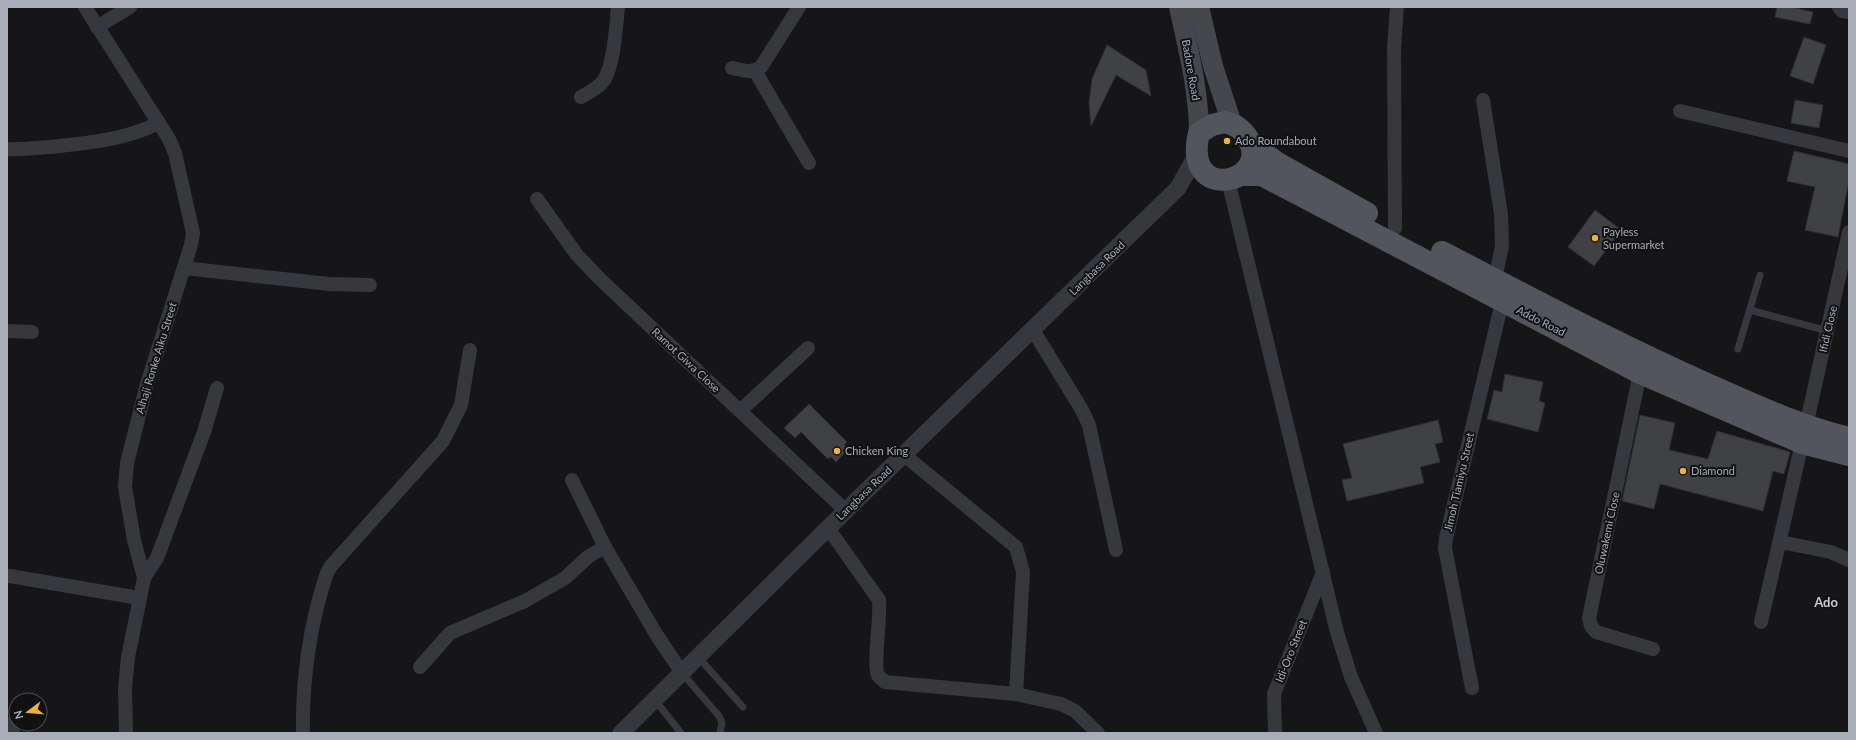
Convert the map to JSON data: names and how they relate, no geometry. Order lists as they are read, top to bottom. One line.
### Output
{"streets":{"main road":["Badore Road","Addo Road"],"street":["Langbasa Road","Ifidi Close","Alhaji Ronke Aiku Street","Ramot Giwa Close","Jimoh Tiamiyu Street","Oluwakemi Close","Idi-Oro Street"]},"crossings":[["Badore Road","Addo Road"],["Langbasa Road","Ramot Giwa Close"],["Addo Road","Ifidi Close"],["Addo Road","Jimoh Tiamiyu Street"],["Addo Road","Oluwakemi Close"]],"districts":["Ado"],"places":["Ado Roundabout","Payless Supermarket","Chicken King","Diamond"],"north":"left"}
